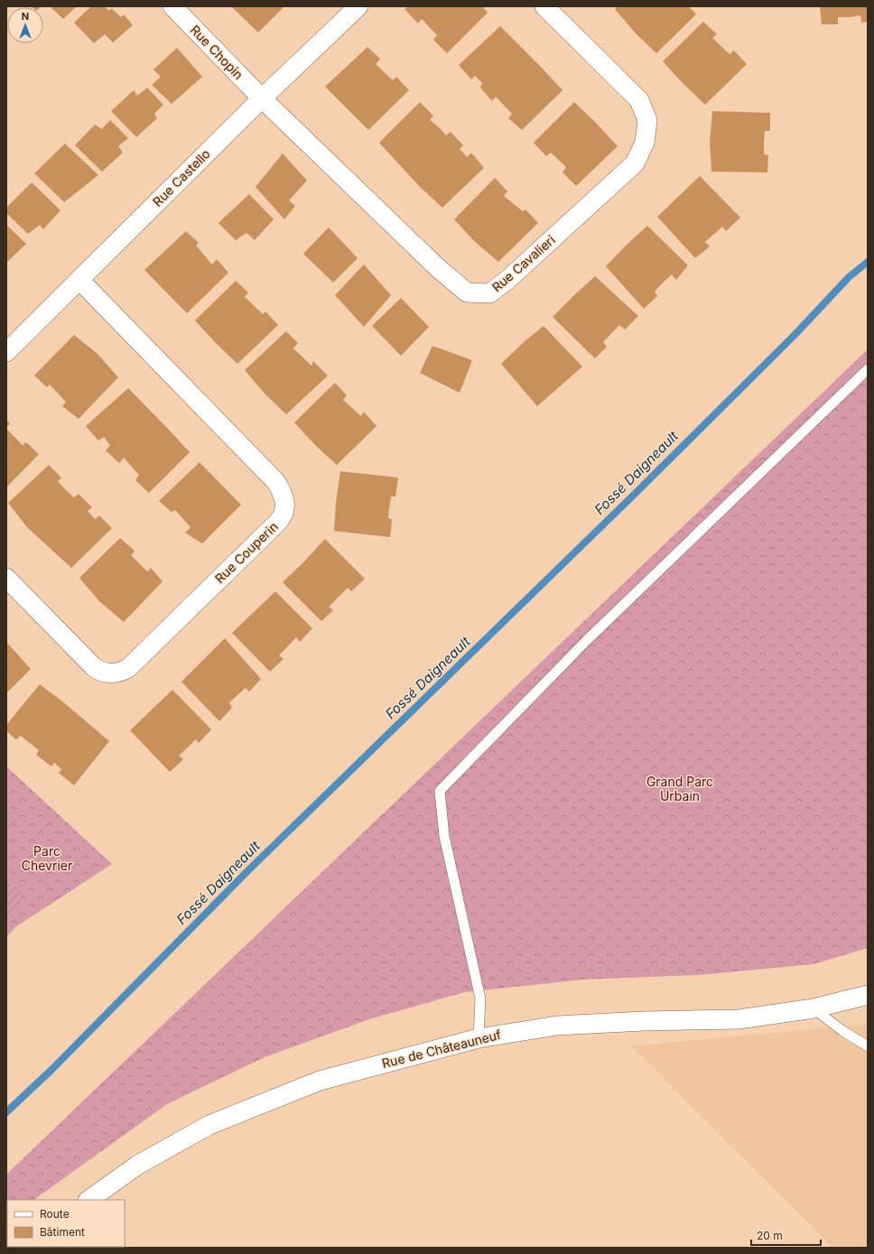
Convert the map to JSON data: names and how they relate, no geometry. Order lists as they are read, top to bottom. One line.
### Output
{"streets":{"street":["Rue Chopin","Rue Castello","Rue Cavalieri","Rue Couperin","Rue de Châteauneuf"]},"crossings":[["Rue Chopin","Rue Castello"],["Rue Chopin","Rue Cavalieri"],["Rue Castello","Rue Cavalieri"],["Rue Castello","Rue Couperin"]],"water":["Fossé Daigneault"],"parks":["Grand Parc Urbain","Parc Chevrier"],"legend":["Route","Bâtiment"],"scale_bar":"20 m","north":"top"}
